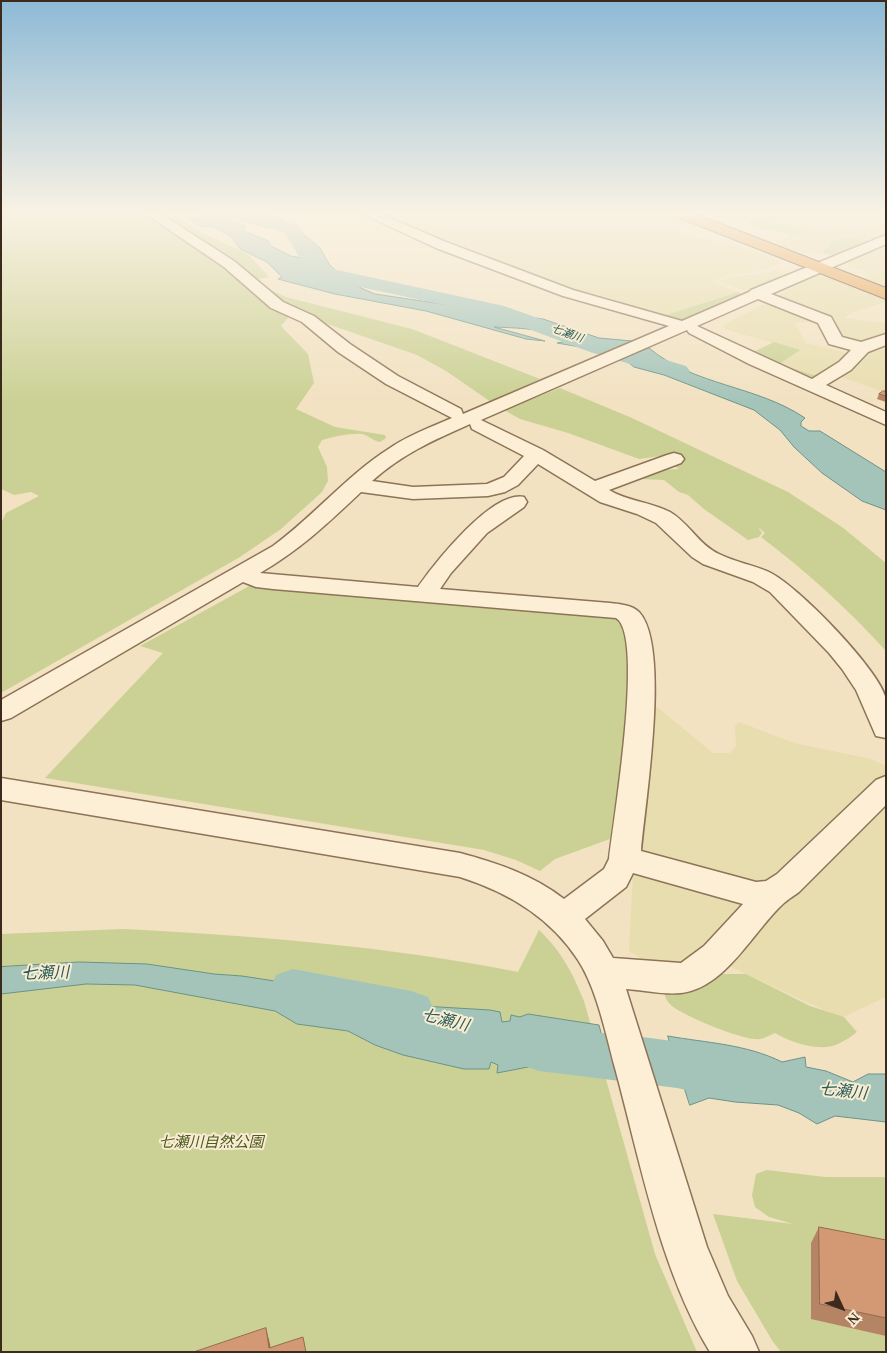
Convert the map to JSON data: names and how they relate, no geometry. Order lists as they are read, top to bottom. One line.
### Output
{"water":["七瀬川"],"parks":["七瀬川自然公園"],"north":"bottom right"}
